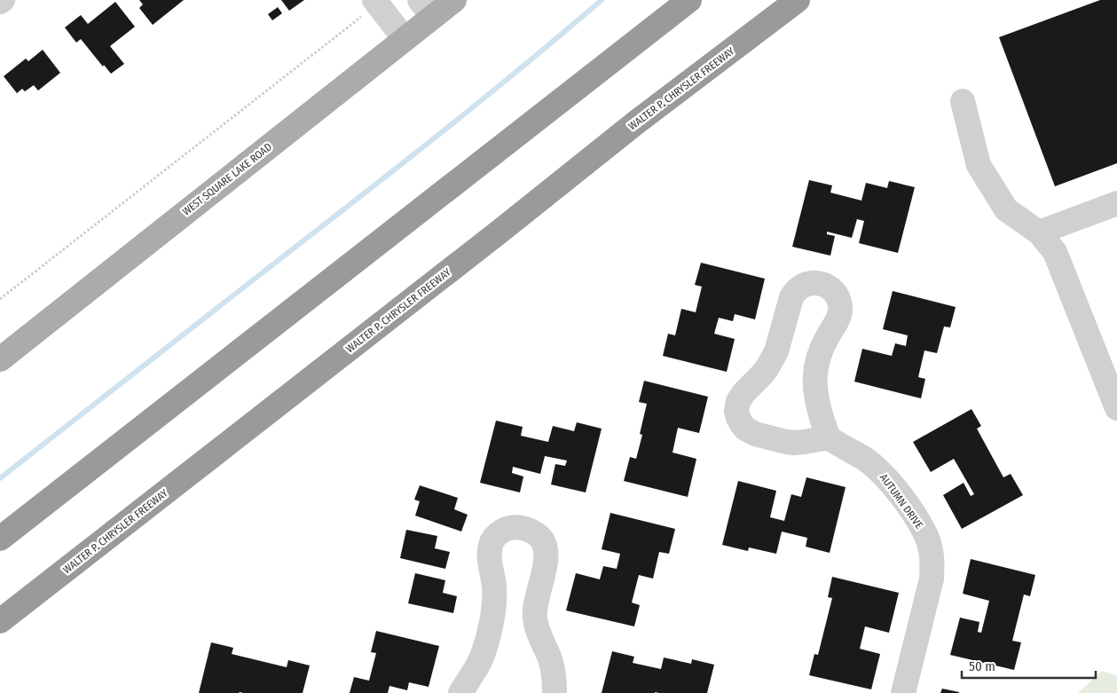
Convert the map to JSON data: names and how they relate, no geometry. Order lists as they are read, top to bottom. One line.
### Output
{"streets":{"highway":["WALTER P. CHRYSLER FREEWAY"],"main road":["WEST SQUARE LAKE ROAD"],"street":["AUTUMN DRIVE"]},"scale_bar":"50 m"}
